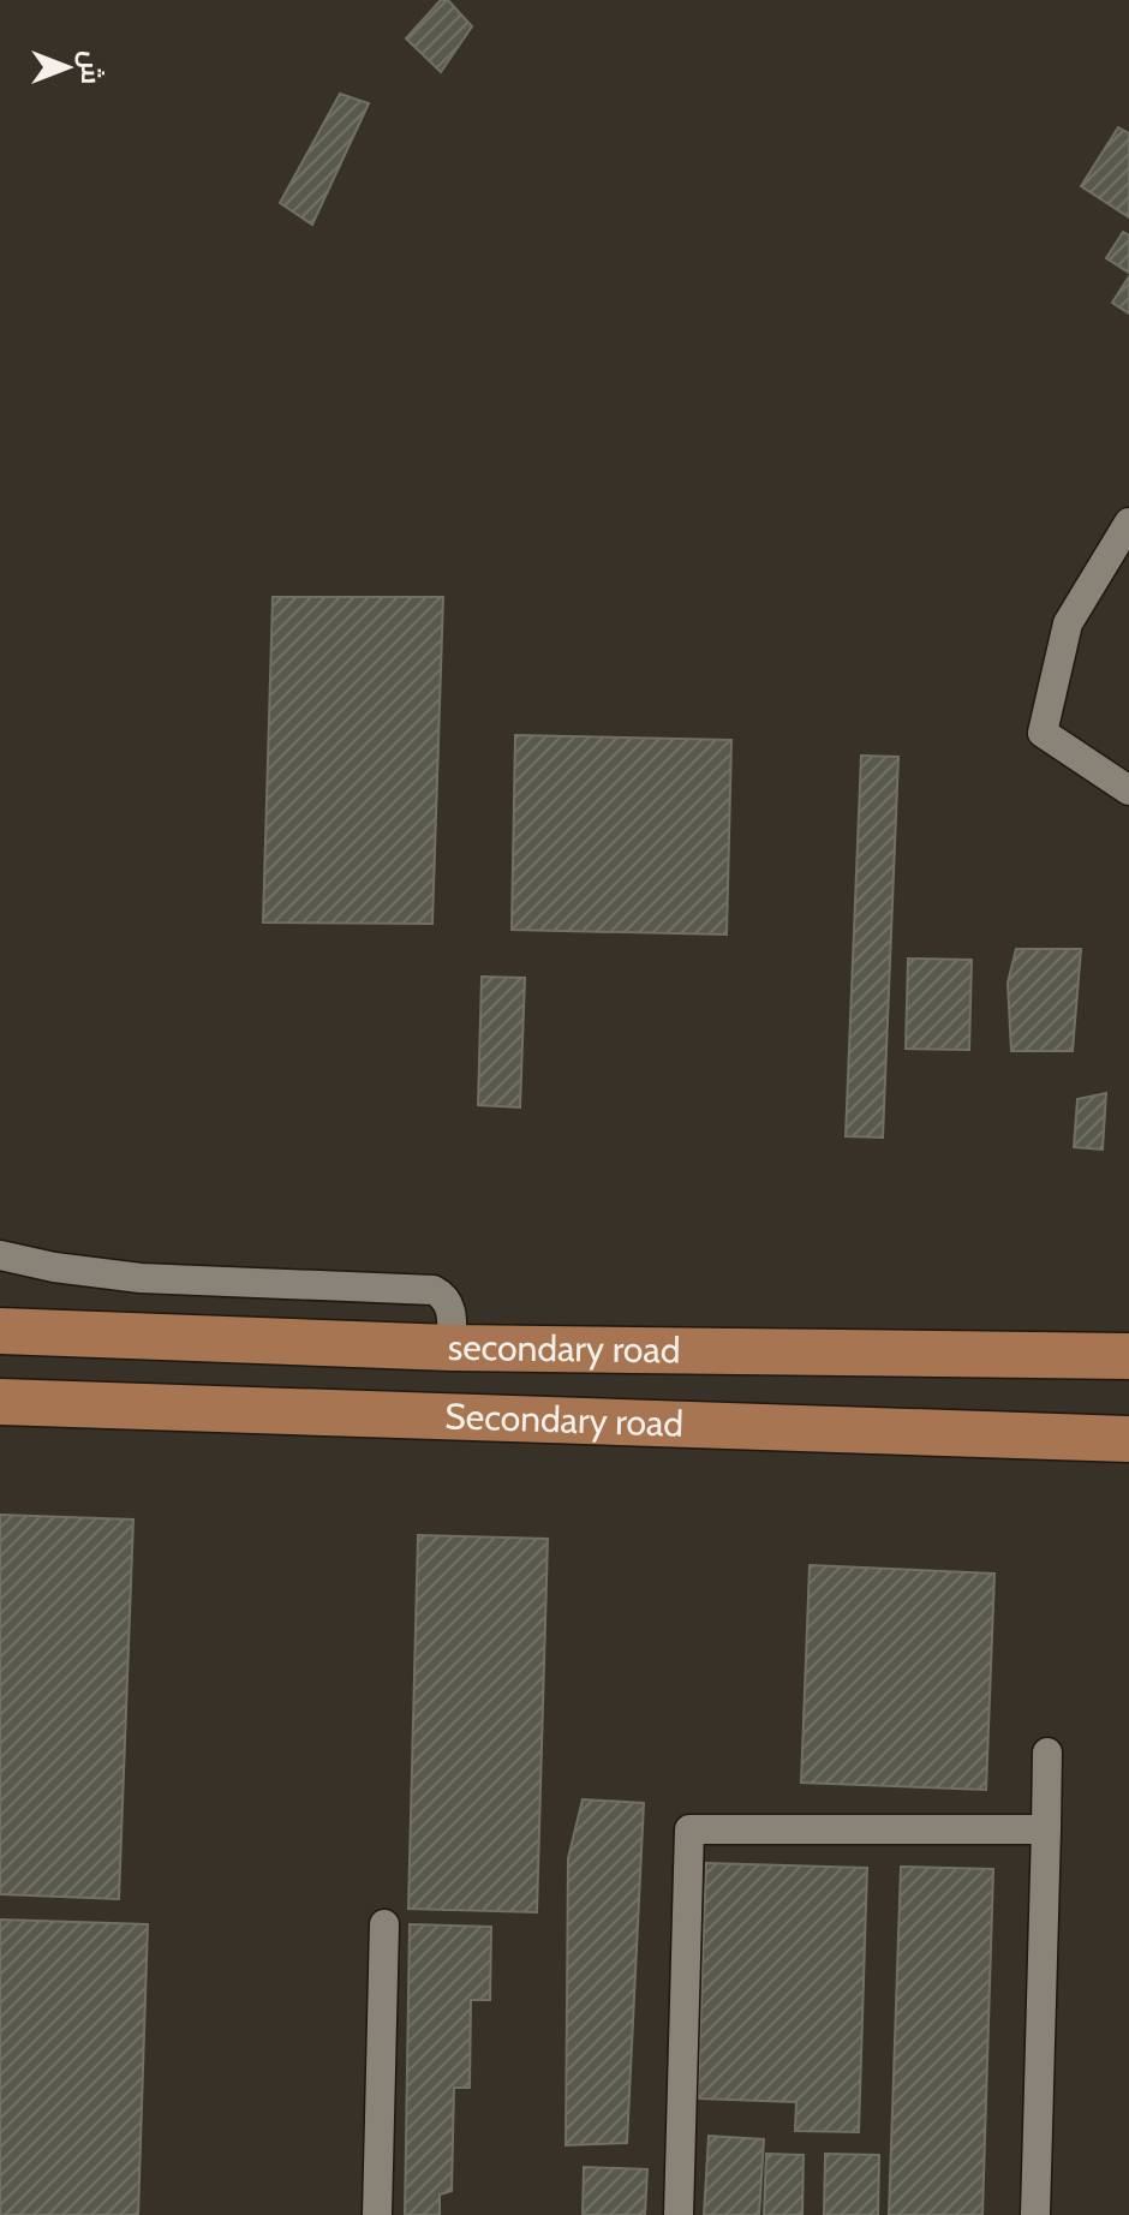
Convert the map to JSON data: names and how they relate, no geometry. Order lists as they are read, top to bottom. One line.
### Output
{"streets":{"main road":["secondary road","Secondary road"]},"north":"right"}
